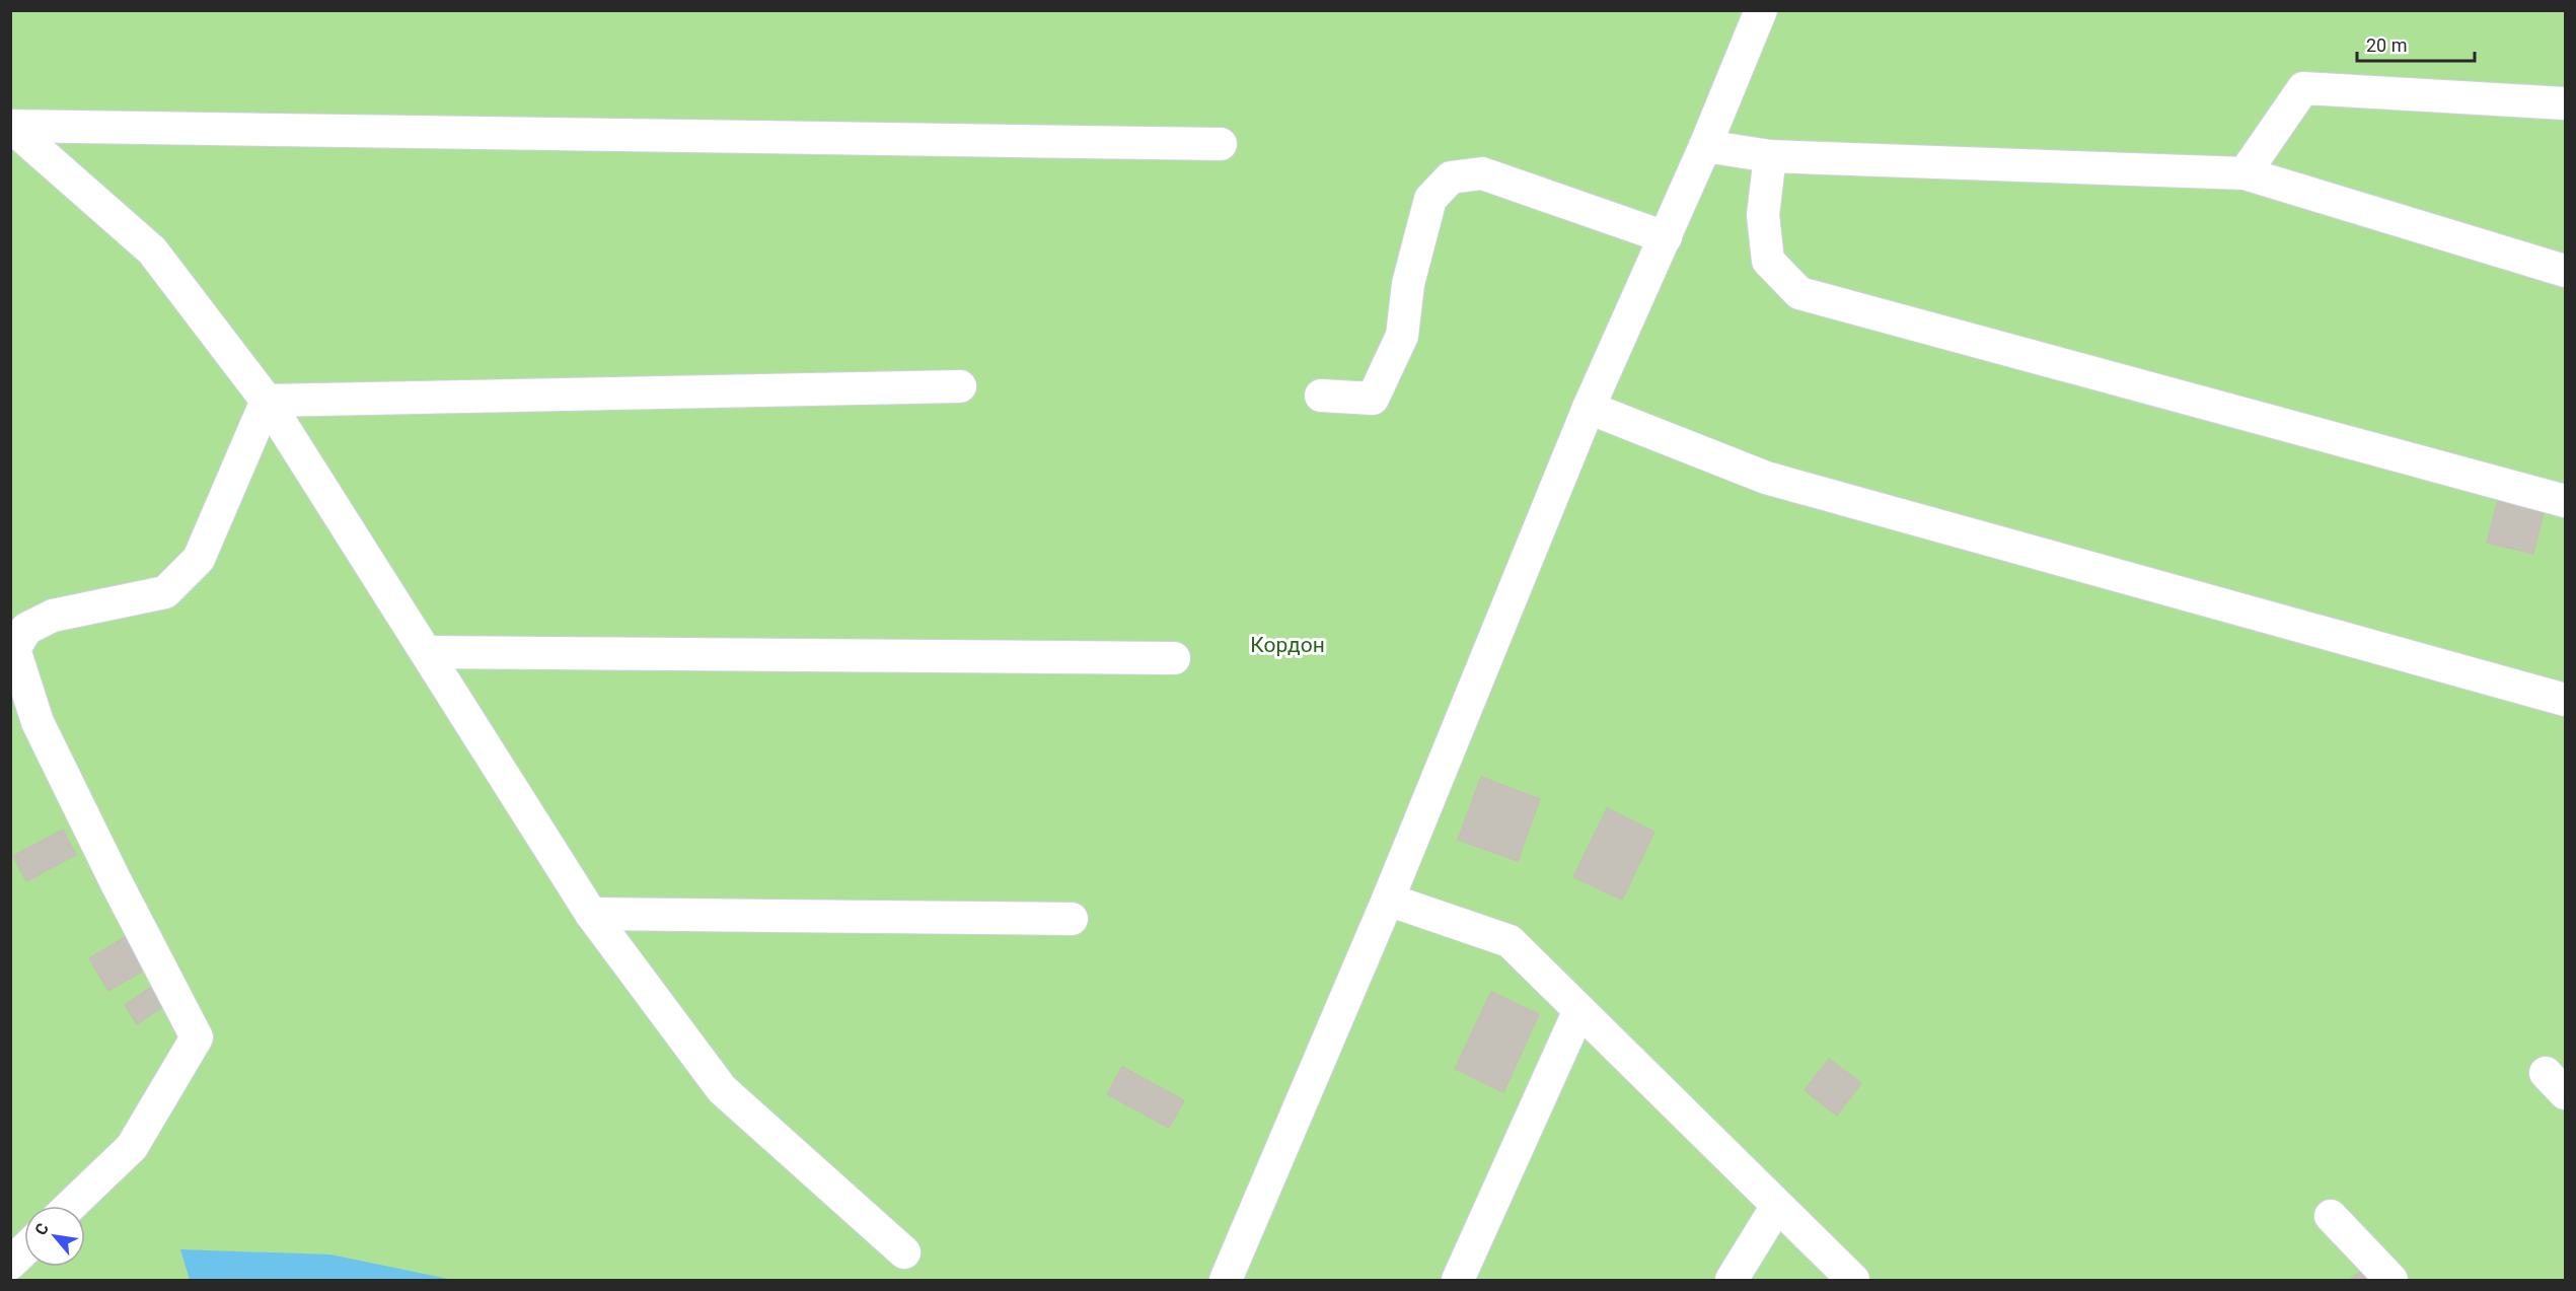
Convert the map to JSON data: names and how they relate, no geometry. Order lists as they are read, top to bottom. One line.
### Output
{"parks":["Кордон"],"scale_bar":"20 m","north":"top left"}
